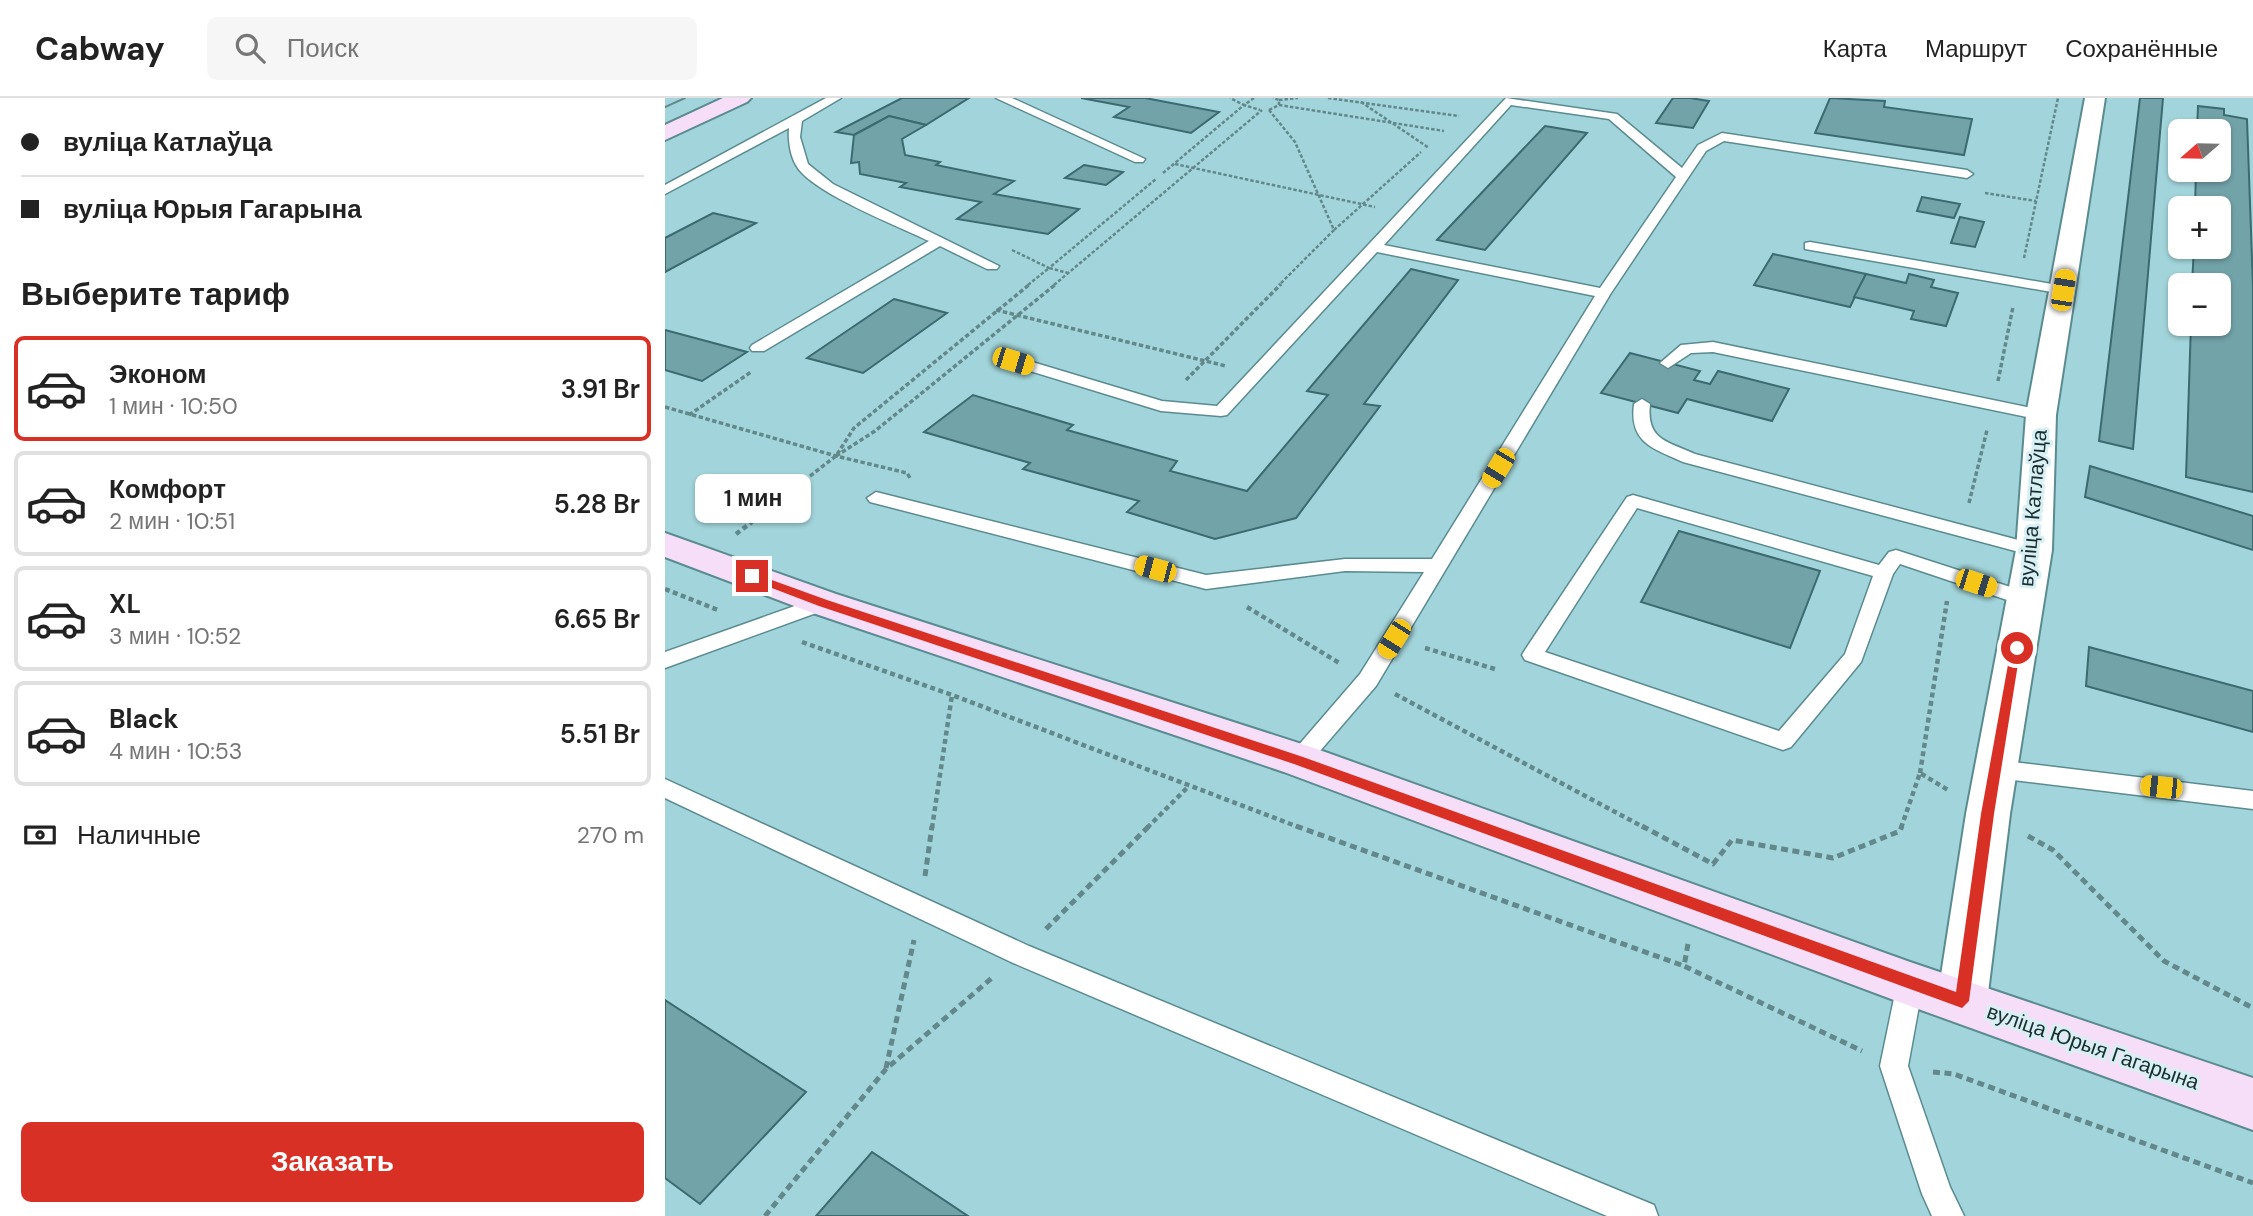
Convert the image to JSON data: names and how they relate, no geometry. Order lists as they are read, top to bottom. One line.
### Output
{"streets":{"main road":["вуліца Юрыя Гагарына"],"street":["вуліца Катлаўца"]},"crossings":[["вуліца Катлаўца","вуліца Юрыя Гагарына"]],"north":"left","page":{"header":"Cabway","search":"Поиск","nav":["Карта","Маршрут","Сохранённые"],"banner":["вуліца Катлаўца","вуліца Юрыя Гагарына"],"map_buttons":["+","−"],"heading":"Выберите тариф","list":[{"name":"Эконом","note":"1 мин · 10:50","value":"3.91 Br"},{"name":"Комфорт","note":"2 мин · 10:51","value":"5.28 Br"},{"name":"XL","note":"3 мин · 10:52","value":"6.65 Br"},{"name":"Black","note":"4 мин · 10:53","value":"5.51 Br"}],"bubble":"1 мин","pay":["Наличные","270 m"],"buttons":"Заказать"}}
